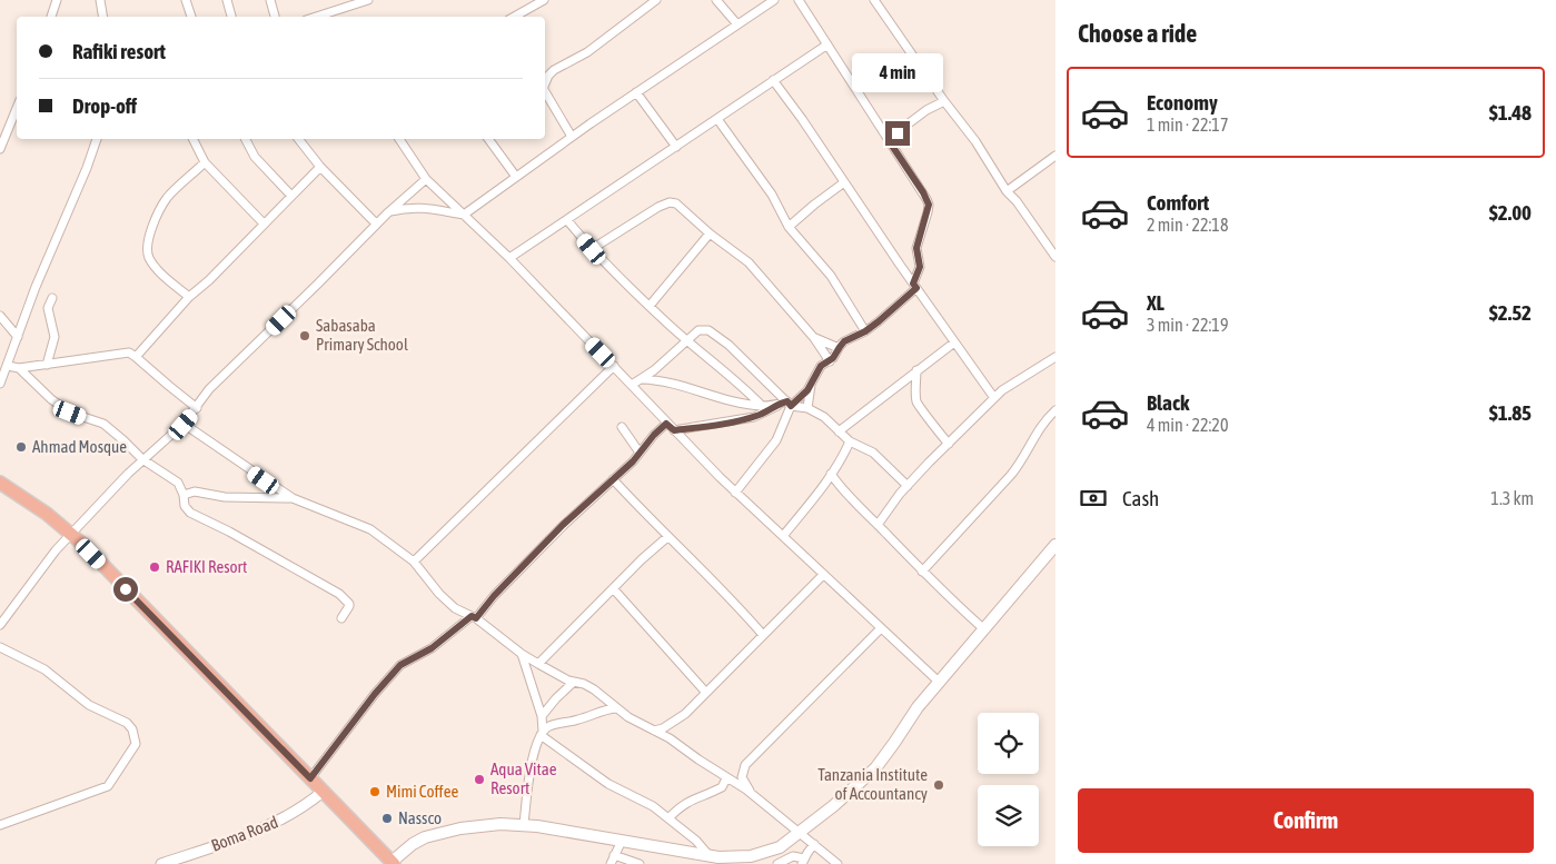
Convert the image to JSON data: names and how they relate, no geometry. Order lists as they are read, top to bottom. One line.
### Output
{"streets":{"street":["Boma Road"]},"places":["Sabasaba Primary School","Ahmad Mosque","RAFIKI Resort","Aqua Vitae Resort","Tanzania Institute of Accountancy","Mimi Coffee","Nassco"],"page":{"heading":"Choose a ride","banner":["Rafiki resort","Drop-off"],"bubble":"4 min","list":[{"name":"Economy","note":"1 min · 22:17","value":"$1.48"},{"name":"Comfort","note":"2 min · 22:18","value":"$2.00"},{"name":"XL","note":"3 min · 22:19","value":"$2.52"},{"name":"Black","note":"4 min · 22:20","value":"$1.85"}],"pay":["Cash","1.3 km"],"buttons":"Confirm"}}
